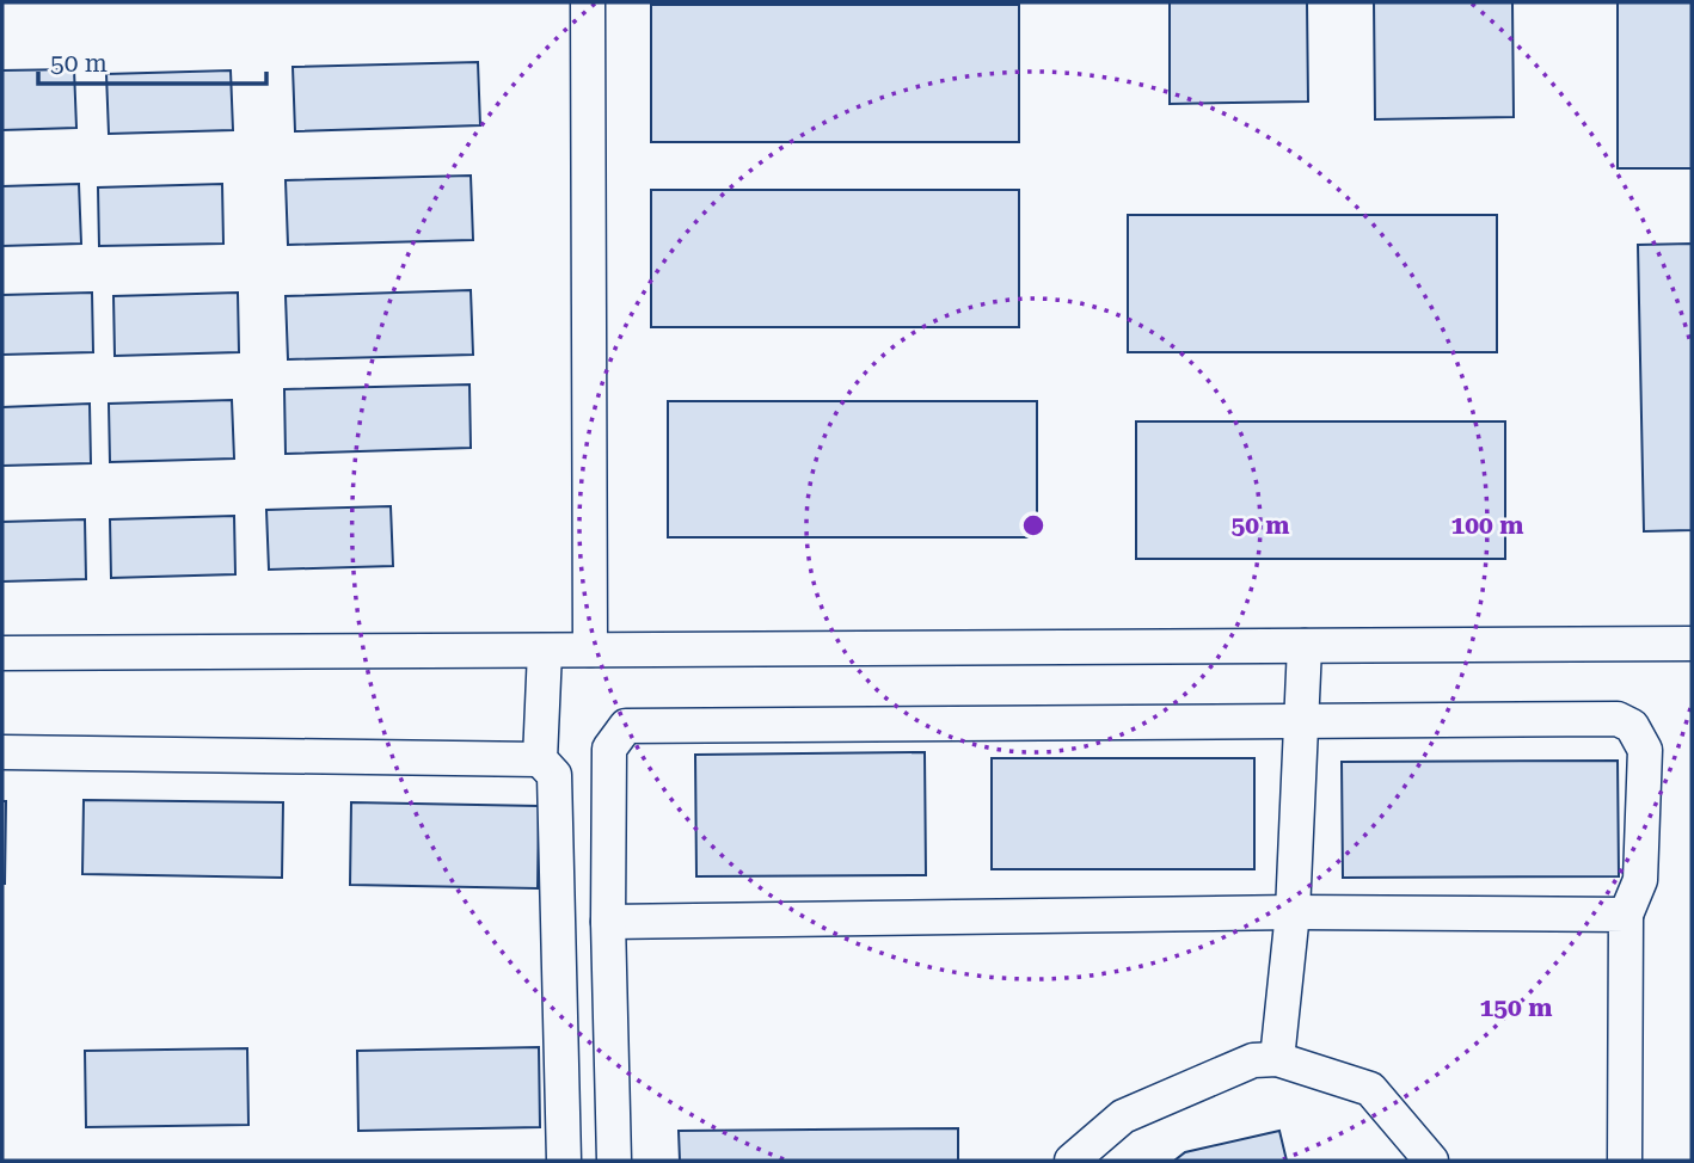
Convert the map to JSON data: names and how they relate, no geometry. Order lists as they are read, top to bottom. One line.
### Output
{"scale_bar":"50 m","rings":["50 m","100 m","150 m"]}
